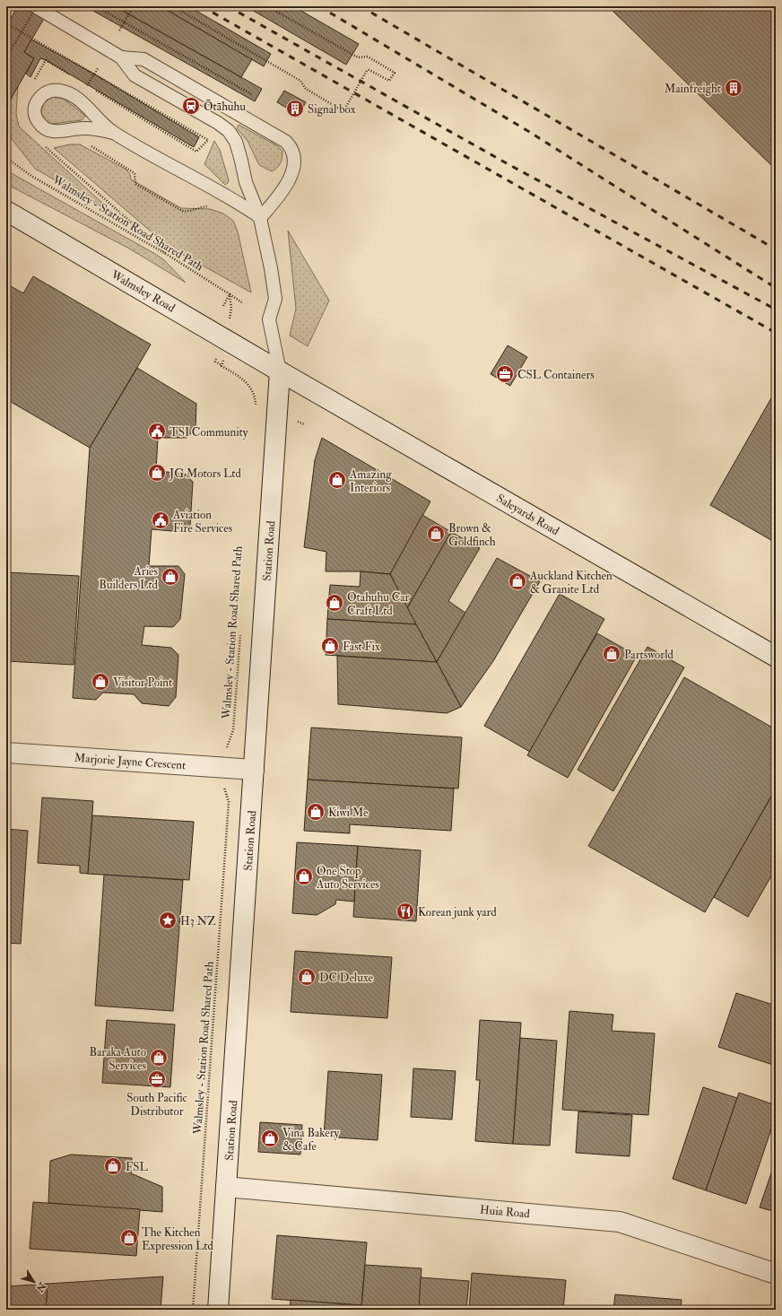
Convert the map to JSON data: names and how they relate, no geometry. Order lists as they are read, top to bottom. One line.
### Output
{"streets":{"street":["Walmsley Road","Saleyards Road","Station Road","Marjorie Jayne Crescent","Huia Road"],"path":["Walmsley - Station Road Shared Path"]},"crossings":[["Walmsley Road","Saleyards Road"],["Walmsley Road","Station Road"],["Saleyards Road","Station Road"],["Station Road","Marjorie Jayne Crescent"],["Station Road","Huia Road"]],"places":{"building":["Mainfreight","Signal box"],"station":["Ōtāhuhu"],"office":["CSL Containers","South Pacific Distributor"],"public building":["TSI Community","Aviation Fire Services"],"shop":["JG Motors Ltd","Amazing Interiors","Brown & Goldfinch","Aries Builders Ltd","Auckland Kitchen & Granite Ltd","Otahuhu Car Craft Ltd","Fast Fix","Partsworld","Visitor Point","Kiwi Me","One Stop Auto Services","DC Deluxe","Baraka Auto Services","Vina Bakery & Cafe","FSL","The Kitchen Expression Ltd"],"restaurant":["Korean junk yard"],"place":["H3 NZ"]},"north":"bottom right"}
